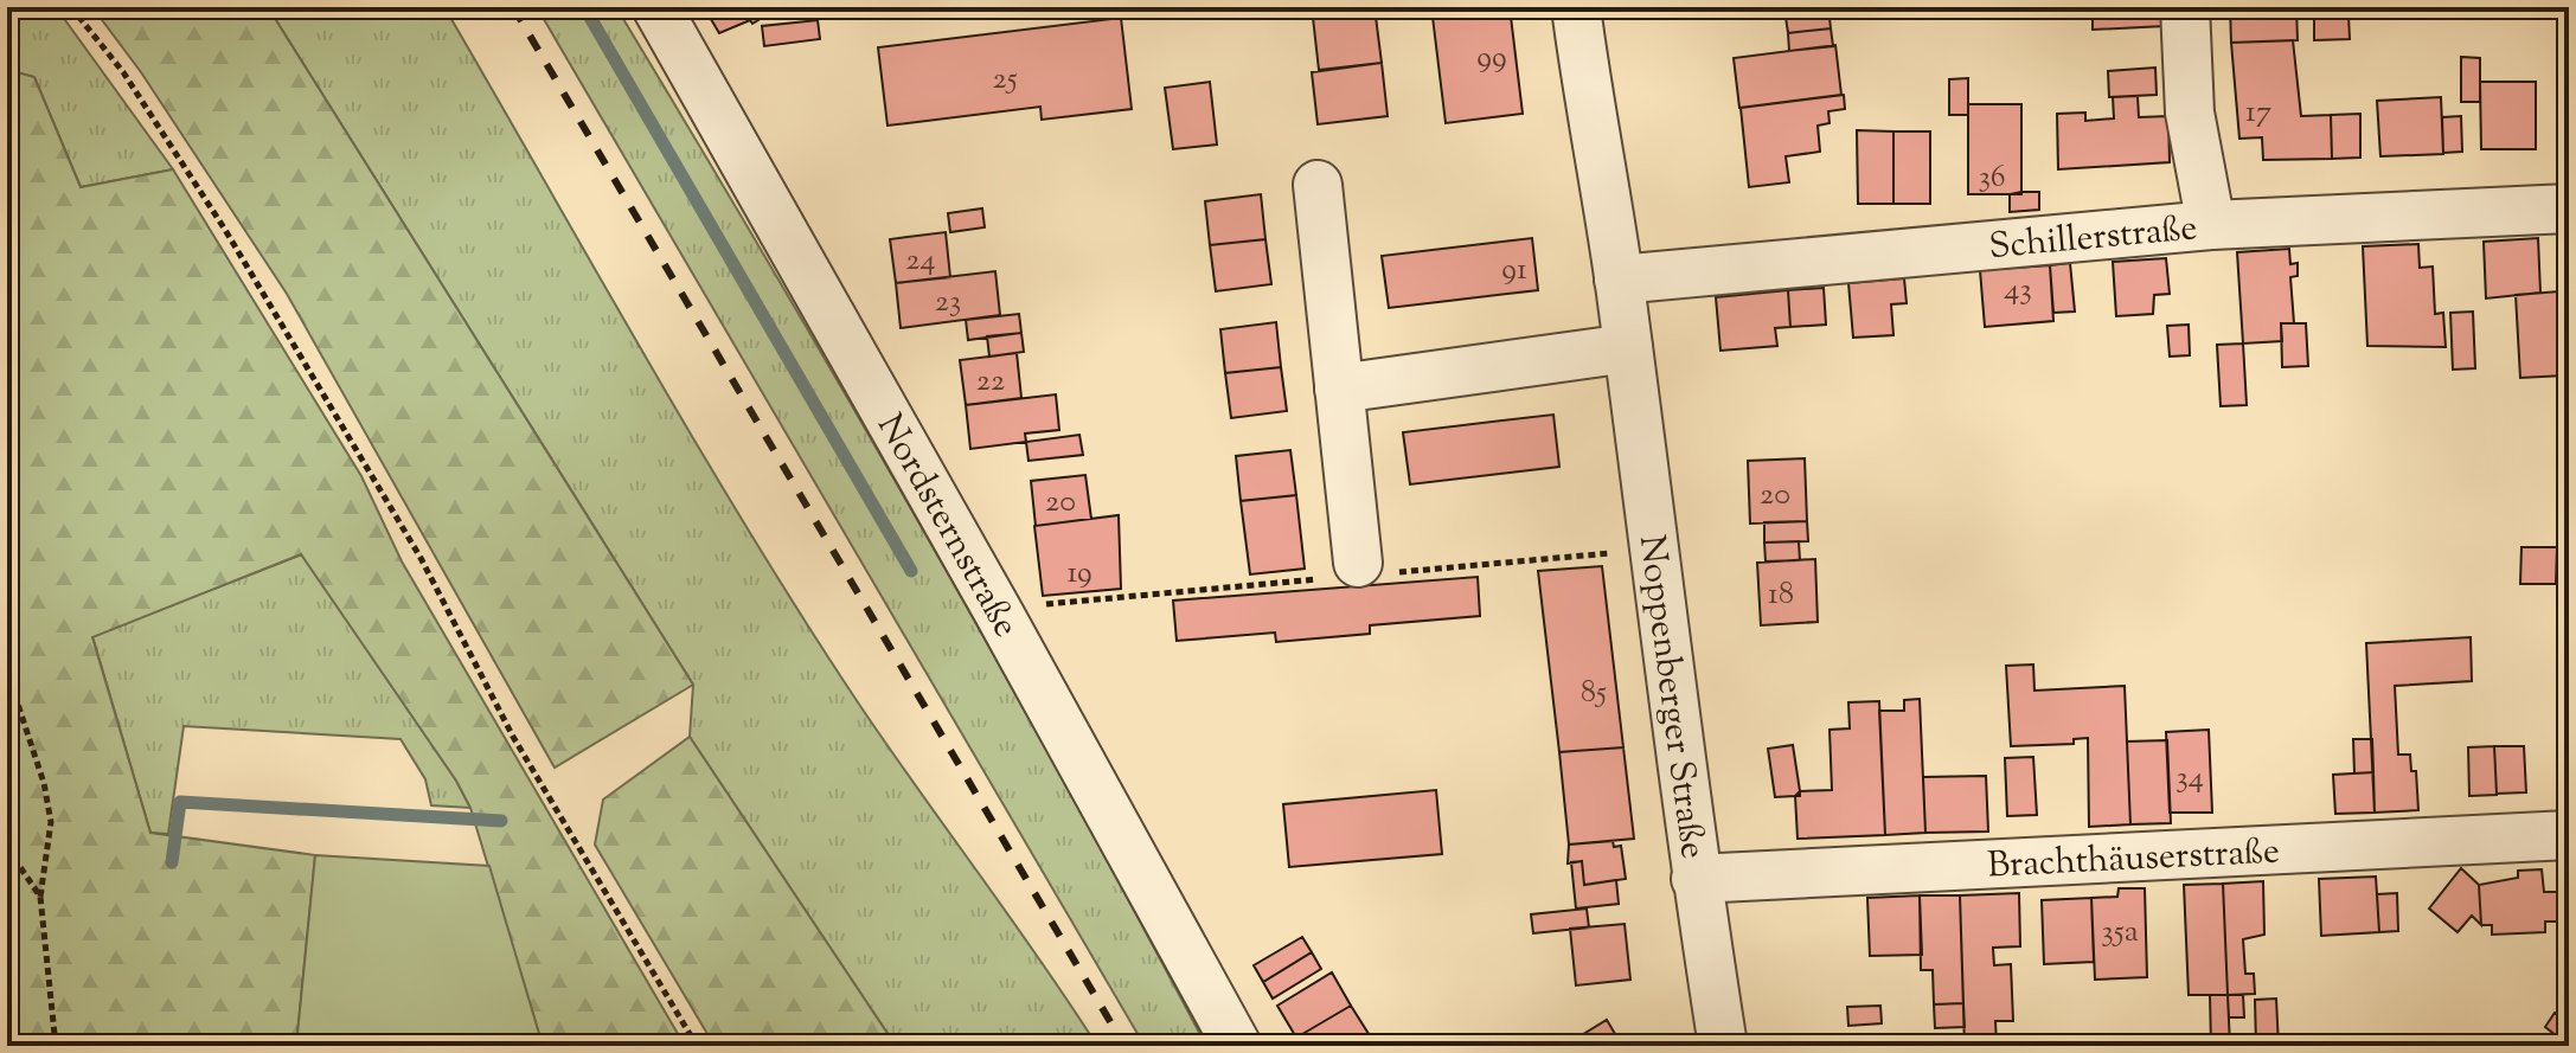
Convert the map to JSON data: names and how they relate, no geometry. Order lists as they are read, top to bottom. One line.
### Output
{"streets":{"street":["Schillerstraße","Nordsternstraße","Noppenberger Straße","Brachthäuserstraße"]},"crossings":[["Schillerstraße","Noppenberger Straße"],["Noppenberger Straße","Brachthäuserstraße"]],"house_numbers":["99","25","17","36","24","91","43","23","22","20","20","19","18","85","34","35a"]}
